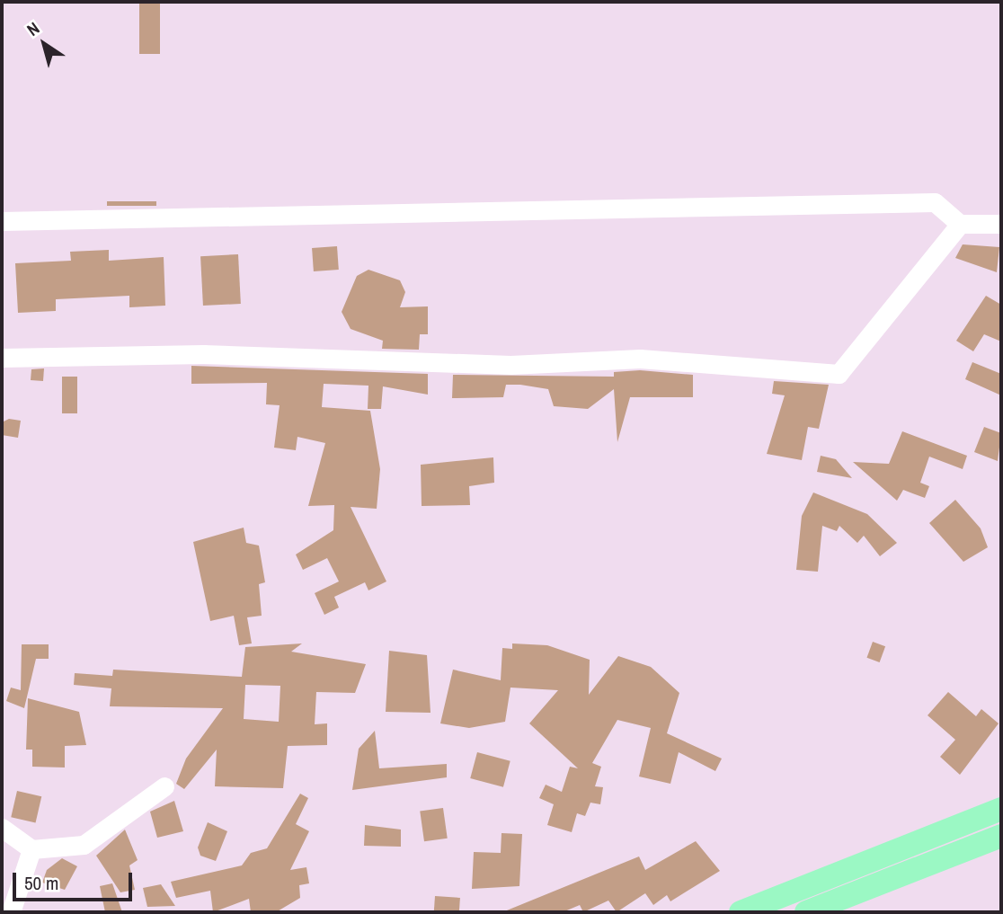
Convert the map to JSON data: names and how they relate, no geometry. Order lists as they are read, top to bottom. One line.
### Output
{"scale_bar":"50 m","north":"top left"}
